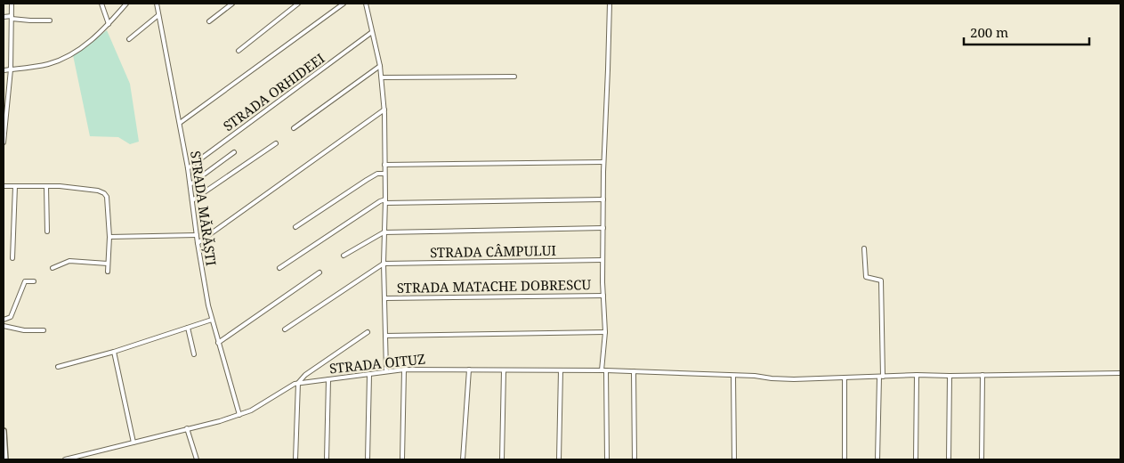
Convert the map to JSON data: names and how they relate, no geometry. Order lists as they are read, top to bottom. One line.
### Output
{"streets":{"street":["STRADA ORHIDEEI","STRADA MĂRĂȘTI","STRADA CÂMPULUI","STRADA MATACHE DOBRESCU","STRADA OITUZ"]},"crossings":[["STRADA ORHIDEEI","STRADA MĂRĂȘTI"],["STRADA MĂRĂȘTI","STRADA OITUZ"]],"scale_bar":"200 m"}
